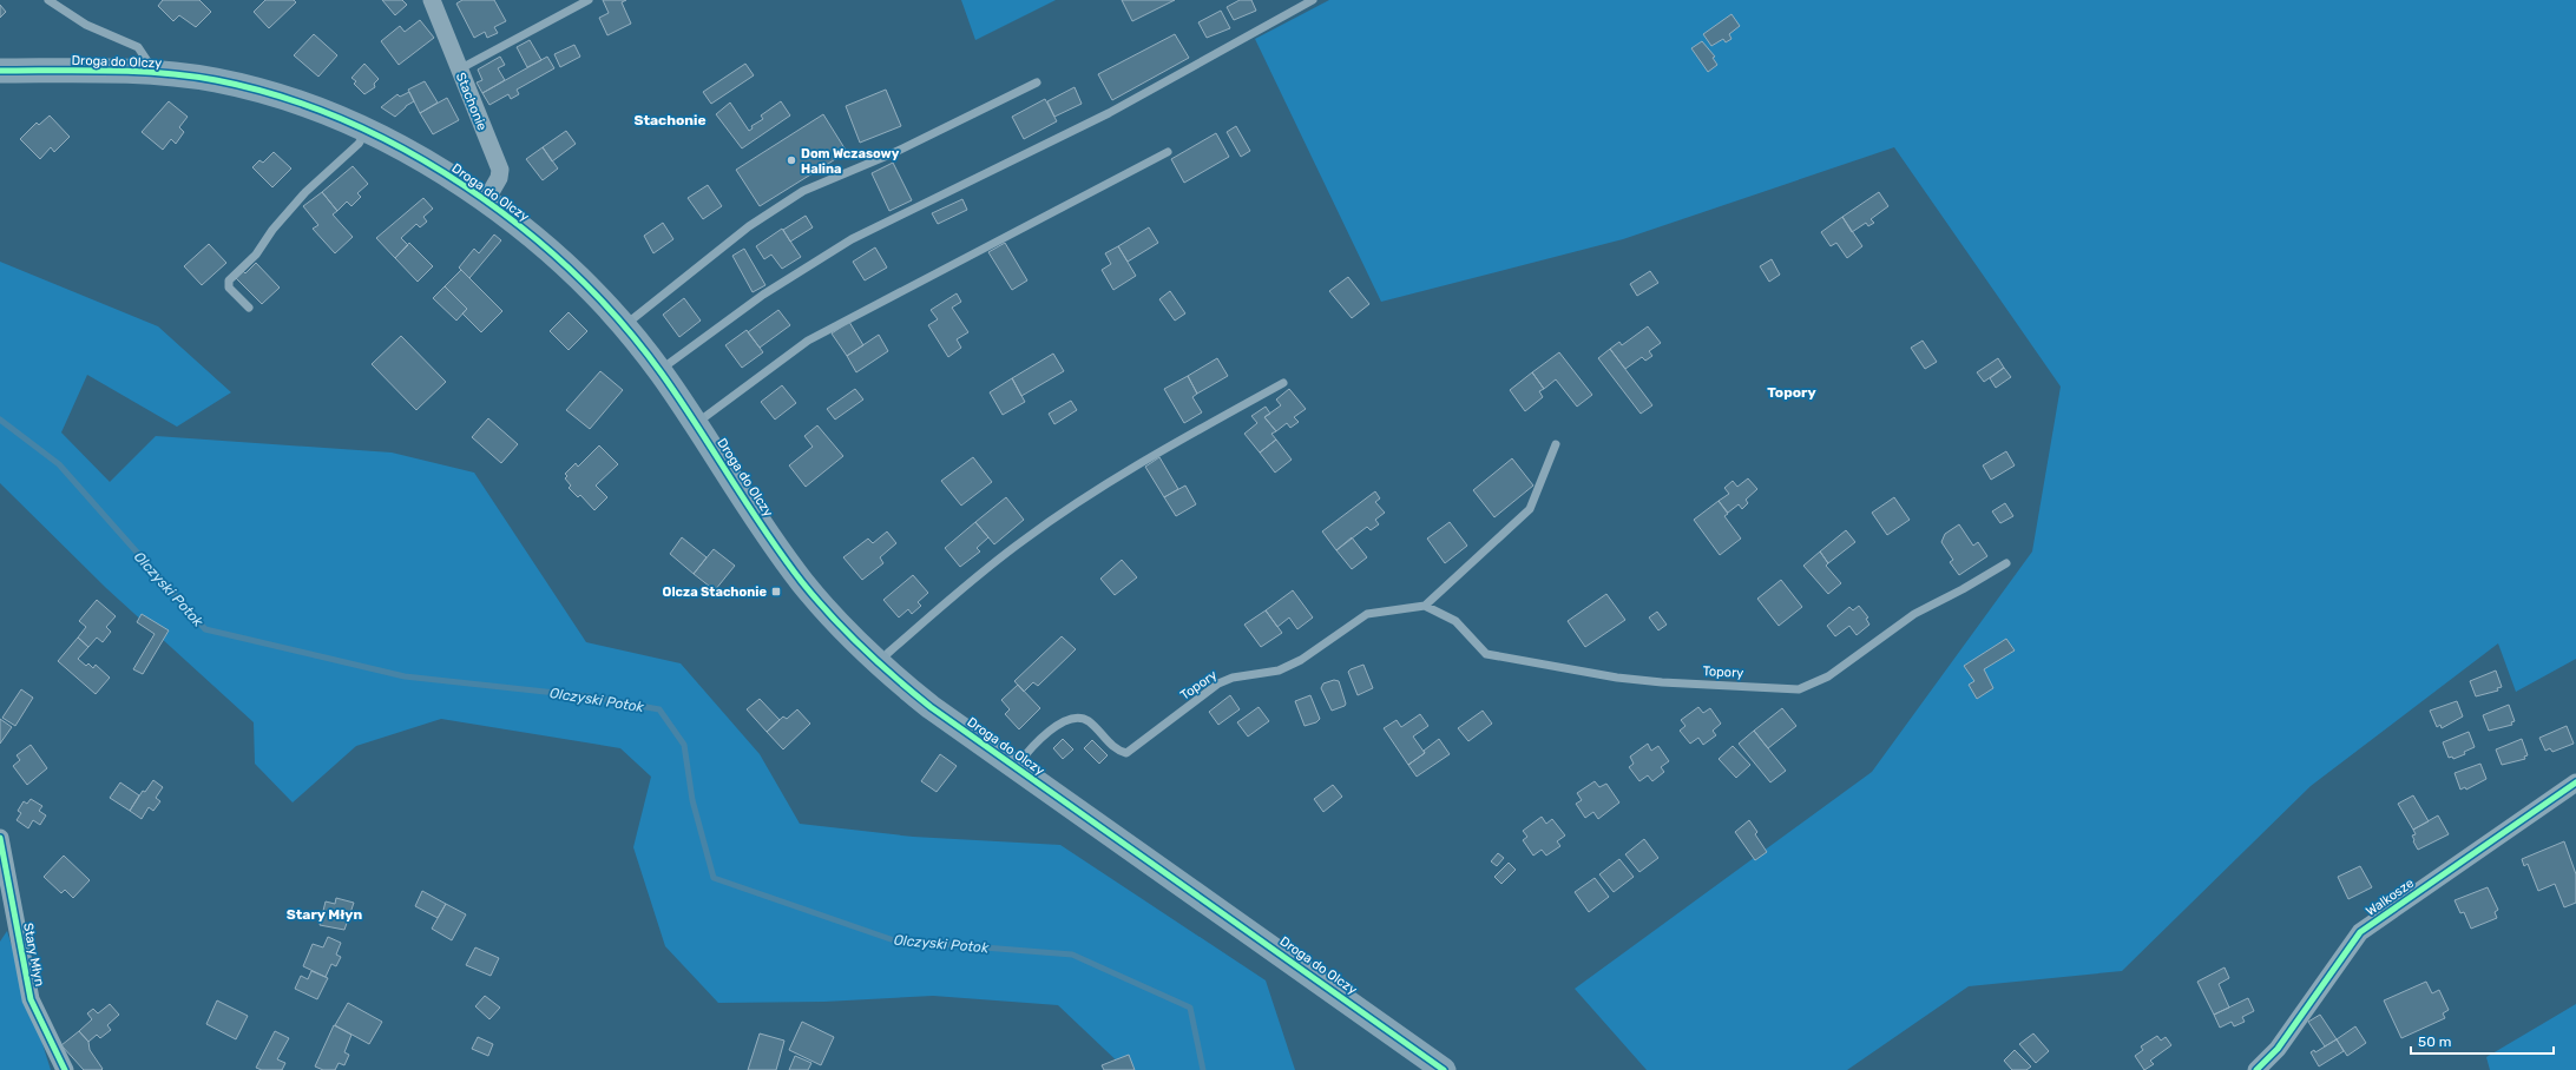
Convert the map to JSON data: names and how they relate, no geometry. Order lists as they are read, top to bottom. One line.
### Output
{"streets":{"street":["Droga do Olczy","Stachonie","Walkosze","Stary Młyn"],"lane":["Topory"]},"crossings":[["Droga do Olczy","Stachonie"],["Droga do Olczy","Topory"]],"districts":["Stachonie","Topory","Stary Młyn"],"water":["Olczyski Potok"],"places":{"other":["Dom Wczasowy Halina"],"transit":["Olcza Stachonie"]},"scale_bar":"50 m"}
